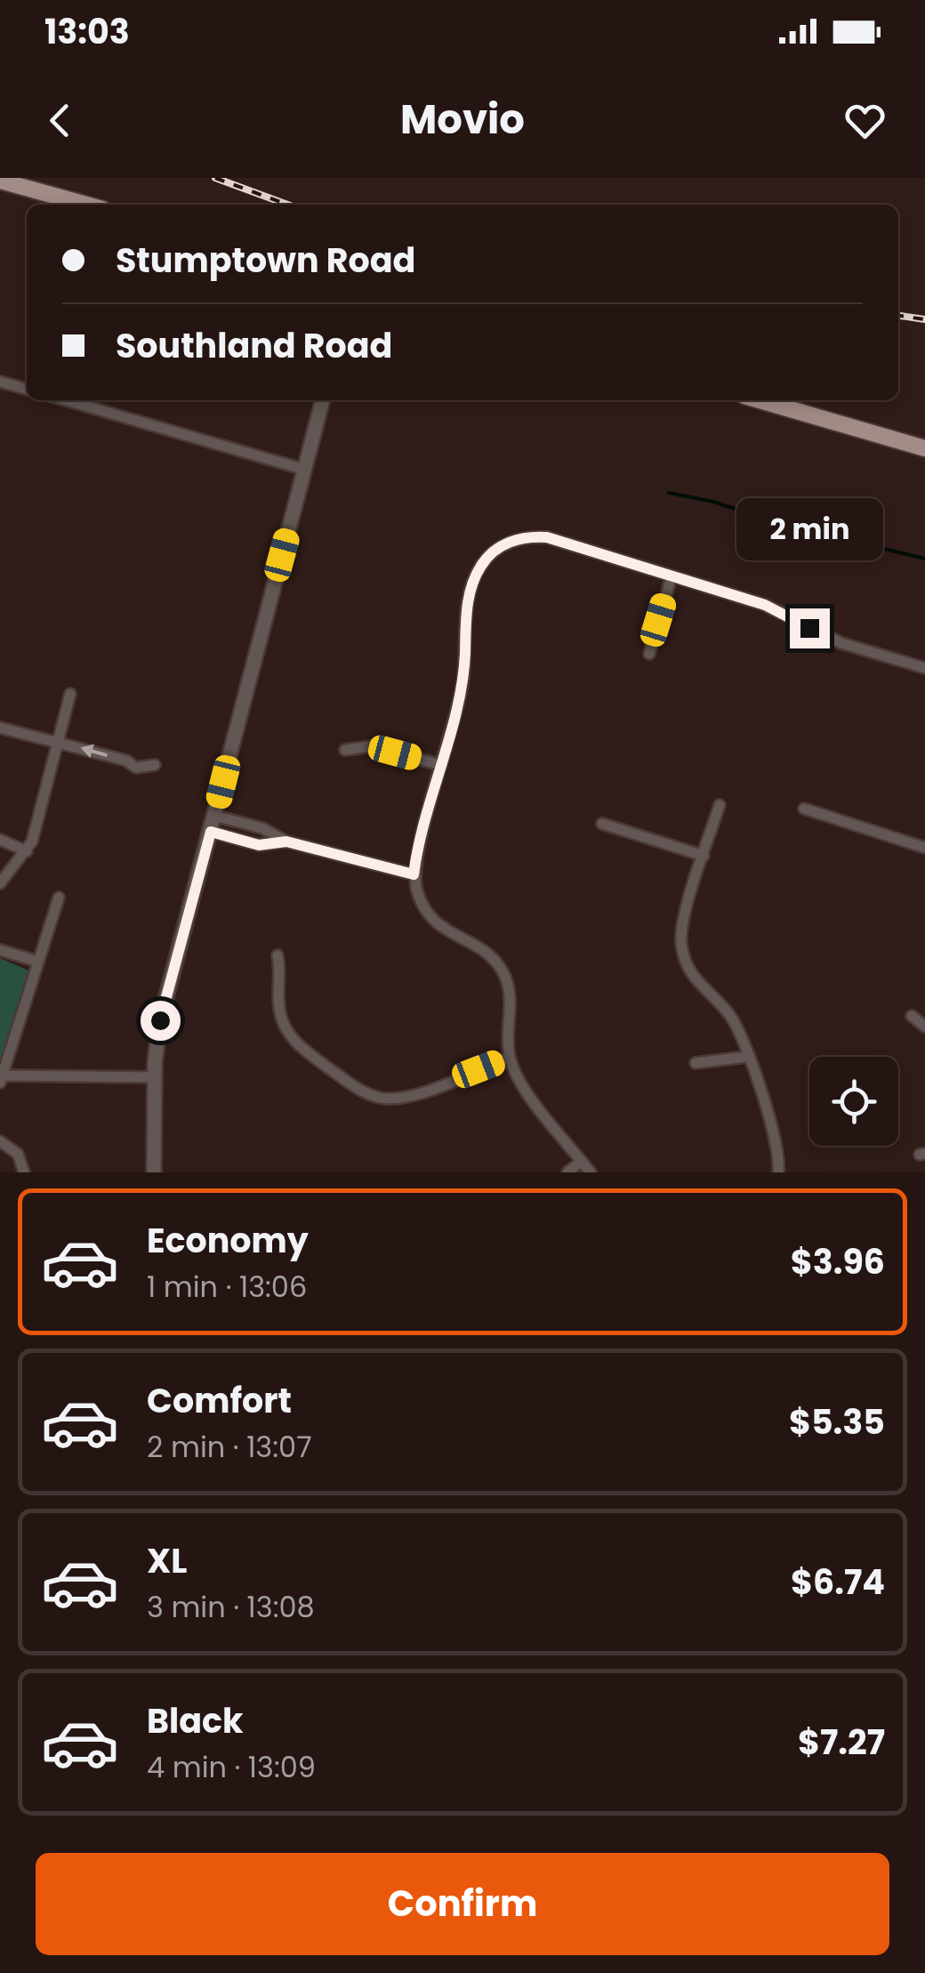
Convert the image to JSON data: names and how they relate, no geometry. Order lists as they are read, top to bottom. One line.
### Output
{"page":{"status":"13:03","header":"Movio","banner":["Stumptown Road","Southland Road"],"bubble":"2 min","list":[{"name":"Economy","note":"1 min · 13:06","value":"$3.96"},{"name":"Comfort","note":"2 min · 13:07","value":"$5.35"},{"name":"XL","note":"3 min · 13:08","value":"$6.74"},{"name":"Black","note":"4 min · 13:09","value":"$7.27"}],"buttons":"Confirm"}}
